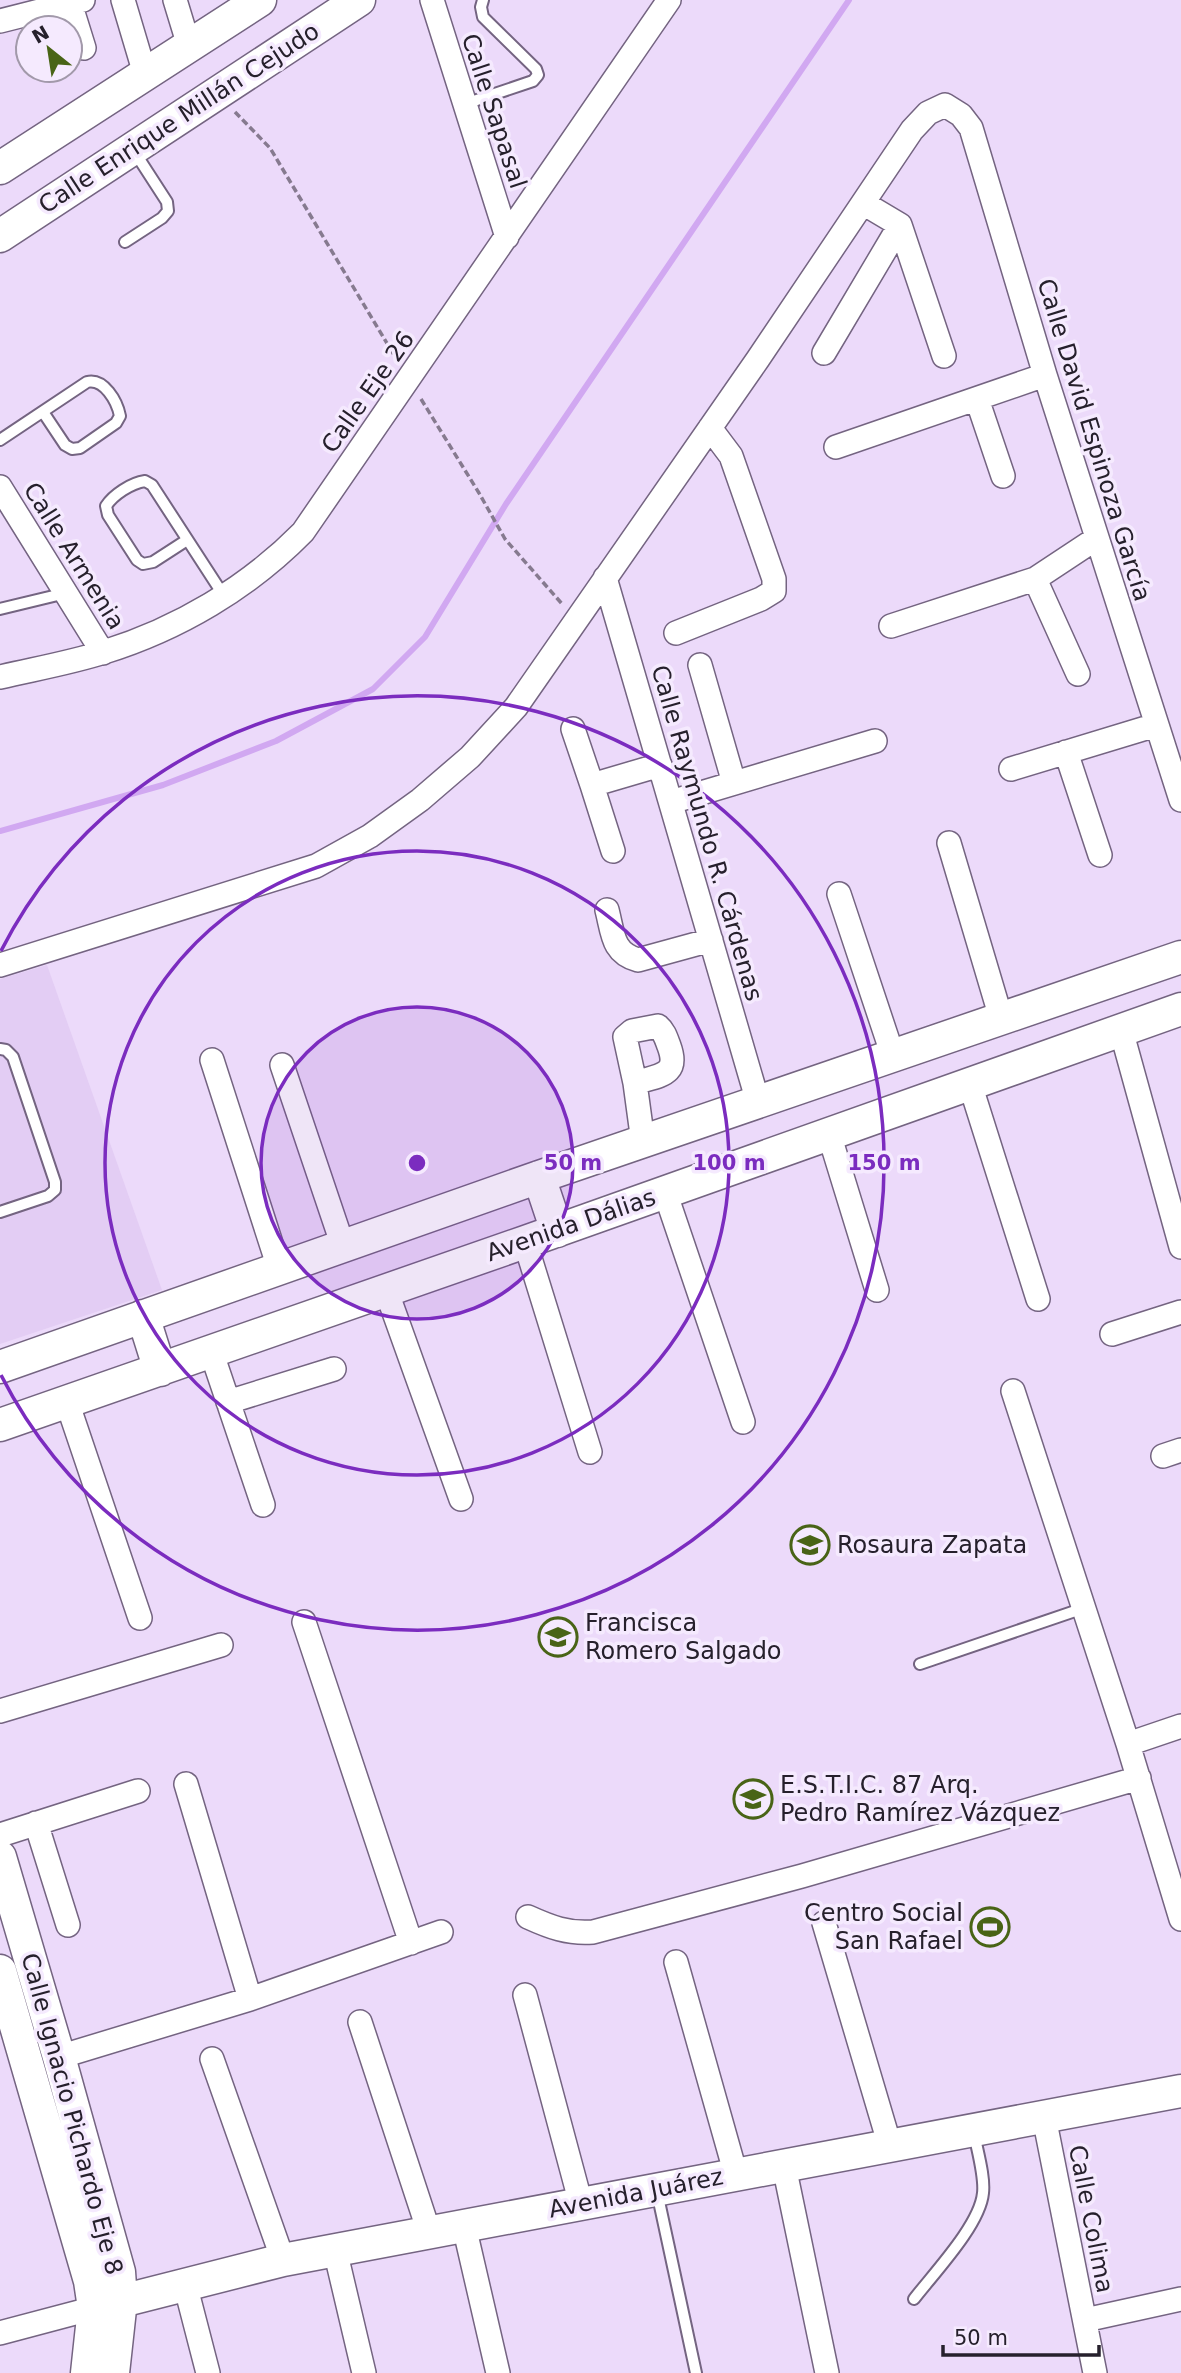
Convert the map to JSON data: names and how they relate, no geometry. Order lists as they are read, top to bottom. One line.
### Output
{"streets":{"main road":["Calle Enrique Millán Cejudo","Avenida Dálias","Calle Ignacio Pichardo Eje 8","Avenida Juárez"],"street":["Calle Sapasal","Calle Eje 26","Calle David Espinoza García","Calle Armenia","Calle Raymundo R. Cárdenas","Calle Colima"]},"crossings":[["Calle Sapasal","Calle Eje 26"],["Calle Eje 26","Calle Armenia"],["Calle Ignacio Pichardo Eje 8","Avenida Juárez"],["Avenida Juárez","Calle Colima"]],"places":{"school or university":["Rosaura Zapata","Francisca Romero Salgado","E.S.T.I.C. 87 Arq. Pedro Ramírez Vázquez"],"sports":["Centro Social San Rafael"]},"scale_bar":"50 m","north":"top left","rings":["50 m","100 m","150 m"]}
